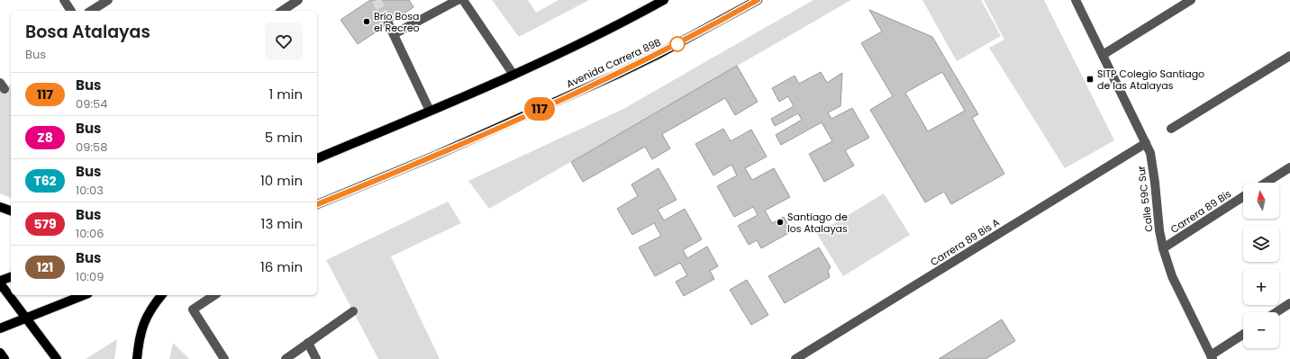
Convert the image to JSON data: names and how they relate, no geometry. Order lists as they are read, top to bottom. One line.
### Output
{"streets":{"main road":["Avenida Carrera 89B"],"street":["Calle 59C Sur","Carrera 89 Bis","Carrera 89 Bis A"]},"crossings":[["Calle 59C Sur","Carrera 89 Bis"],["Calle 59C Sur","Carrera 89 Bis A"]],"places":{"other":["Brio Bosa el Recreo","Santiago de los Atalayas"],"transit":["SITP Colegio Santiago de las Atalayas"]},"lines":["bus line 117"],"north":"top","page":{"on_map":"117","heading":["Bosa Atalayas","Bus"],"list":[{"mark":"117","name":"Bus","note":"09:54","value":"1 min"},{"mark":"Z8","name":"Bus","note":"09:58","value":"5 min"},{"mark":"T62","name":"Bus","note":"10:03","value":"10 min"},{"mark":"579","name":"Bus","note":"10:06","value":"13 min"},{"mark":"121","name":"Bus","note":"10:09","value":"16 min"}],"map_buttons":["+","−"]}}
